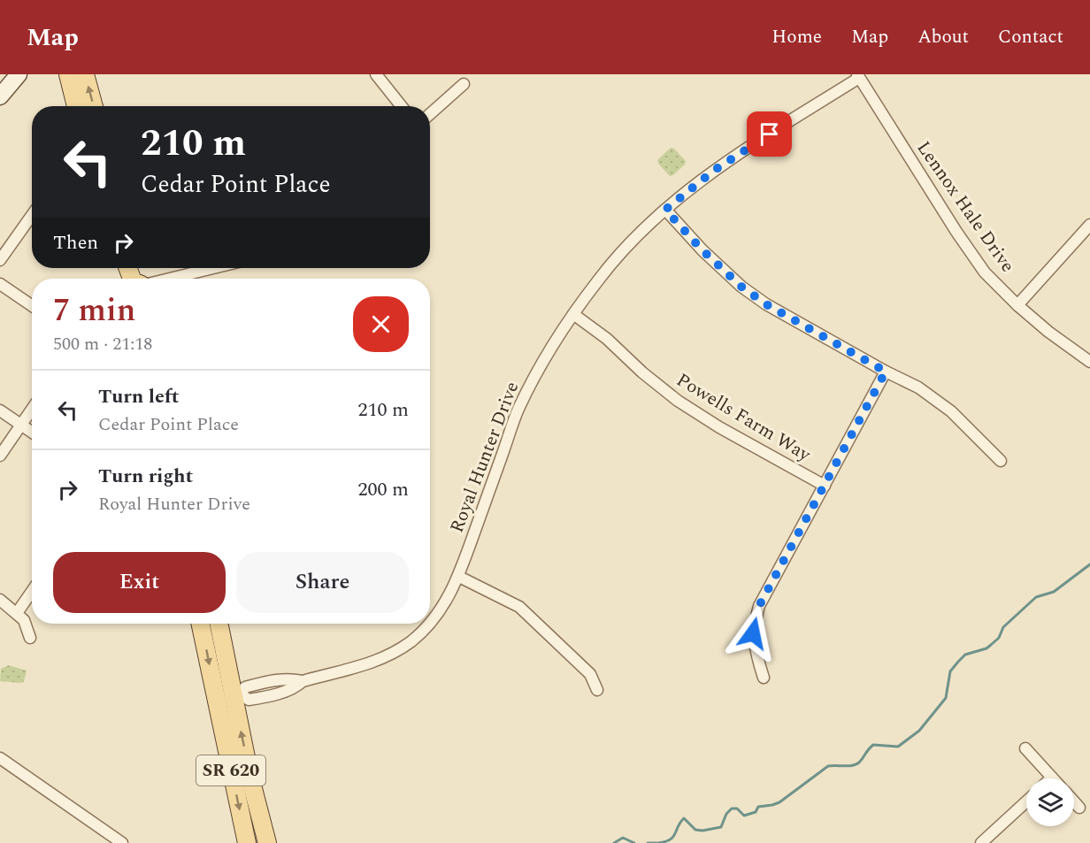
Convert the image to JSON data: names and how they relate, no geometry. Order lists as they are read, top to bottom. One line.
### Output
{"streets":{"main road":["SR 620"],"street":["Lennox Hale Drive","Powells Farm Way","Royal Hunter Drive"]},"crossings":[["Lennox Hale Drive","Royal Hunter Drive"],["Powells Farm Way","Royal Hunter Drive"]],"page":{"header":"Map","nav":["Home","Map","About","Contact"],"turn":["210 m","Cedar Point Place"],"then":"Then","heading":["7 min","500 m · 21:18"],"list":[{"name":"Turn left","note":"Cedar Point Place","value":"210 m"},{"name":"Turn right","note":"Royal Hunter Drive","value":"200 m"}],"buttons":["Exit","Share"]}}
